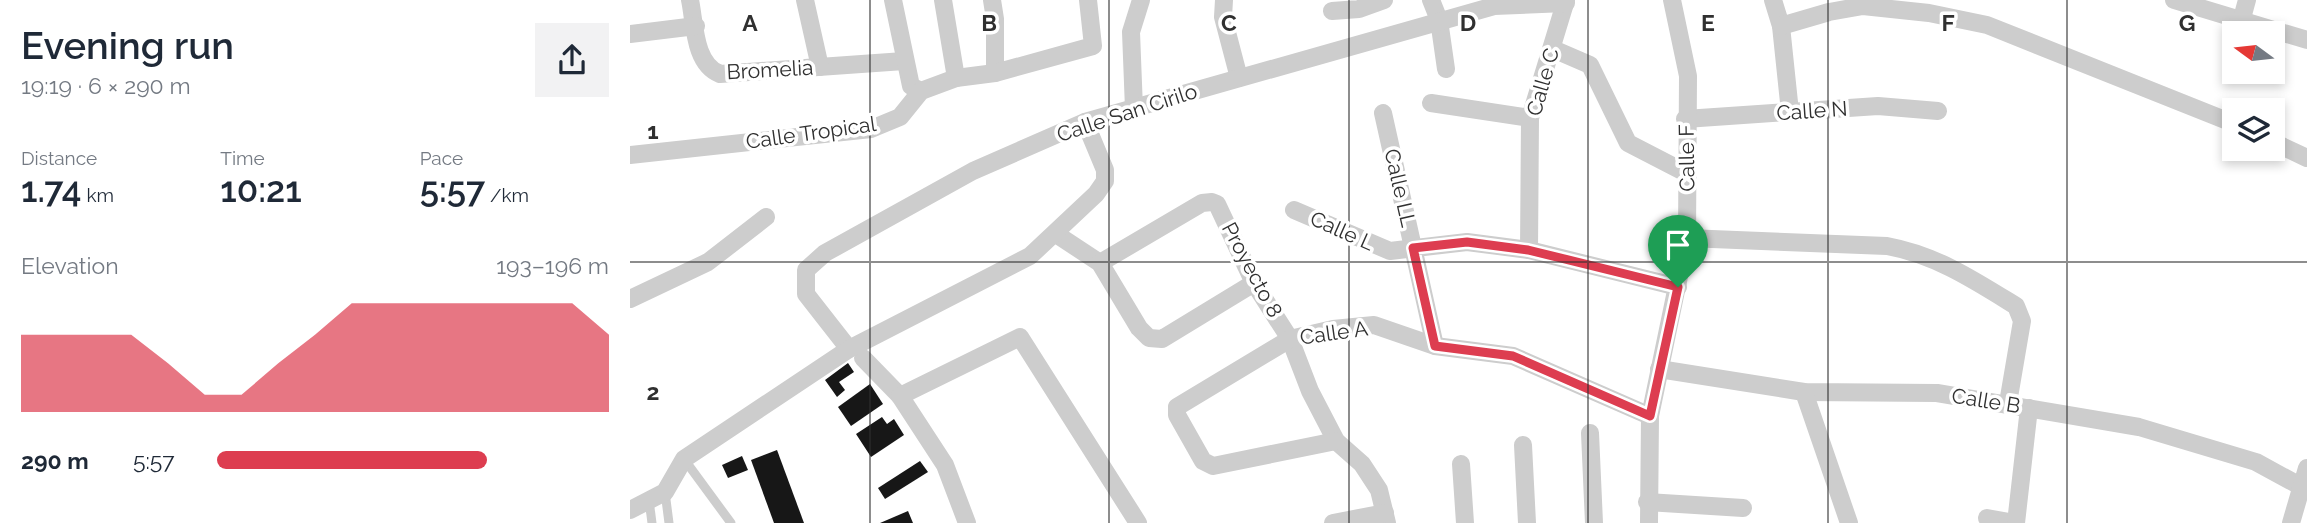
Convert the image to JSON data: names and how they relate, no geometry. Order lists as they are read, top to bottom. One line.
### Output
{"streets":{"street":["Bromelia","Calle C","Calle N","Calle San Cirilo","Calle Tropical","Calle F","Calle LL","Calle L","Proyecto 8","Calle A","Calle B"]},"crossings":[["Calle C","Calle San Cirilo"],["Calle C","Calle L"],["Calle N","Calle F"],["Calle F","Calle L"],["Calle F","Calle A"],["Calle F","Calle B"],["Calle LL","Calle L"],["Calle LL","Calle A"],["Proyecto 8","Calle A"]],"north":"left","page":{"heading":["Evening run","19:19 · 6 × 290 m"],"stats":[["Distance","1.74 km"],["Time","10:21"],["Pace","5:57 /km"]],"chart":["Elevation","193–196 m"],"list":[{"name":"290 m","note":"5:57"}]},"grid":{"columns":["A","B","C","D","E","F","G"],"rows":["1","2"]}}
